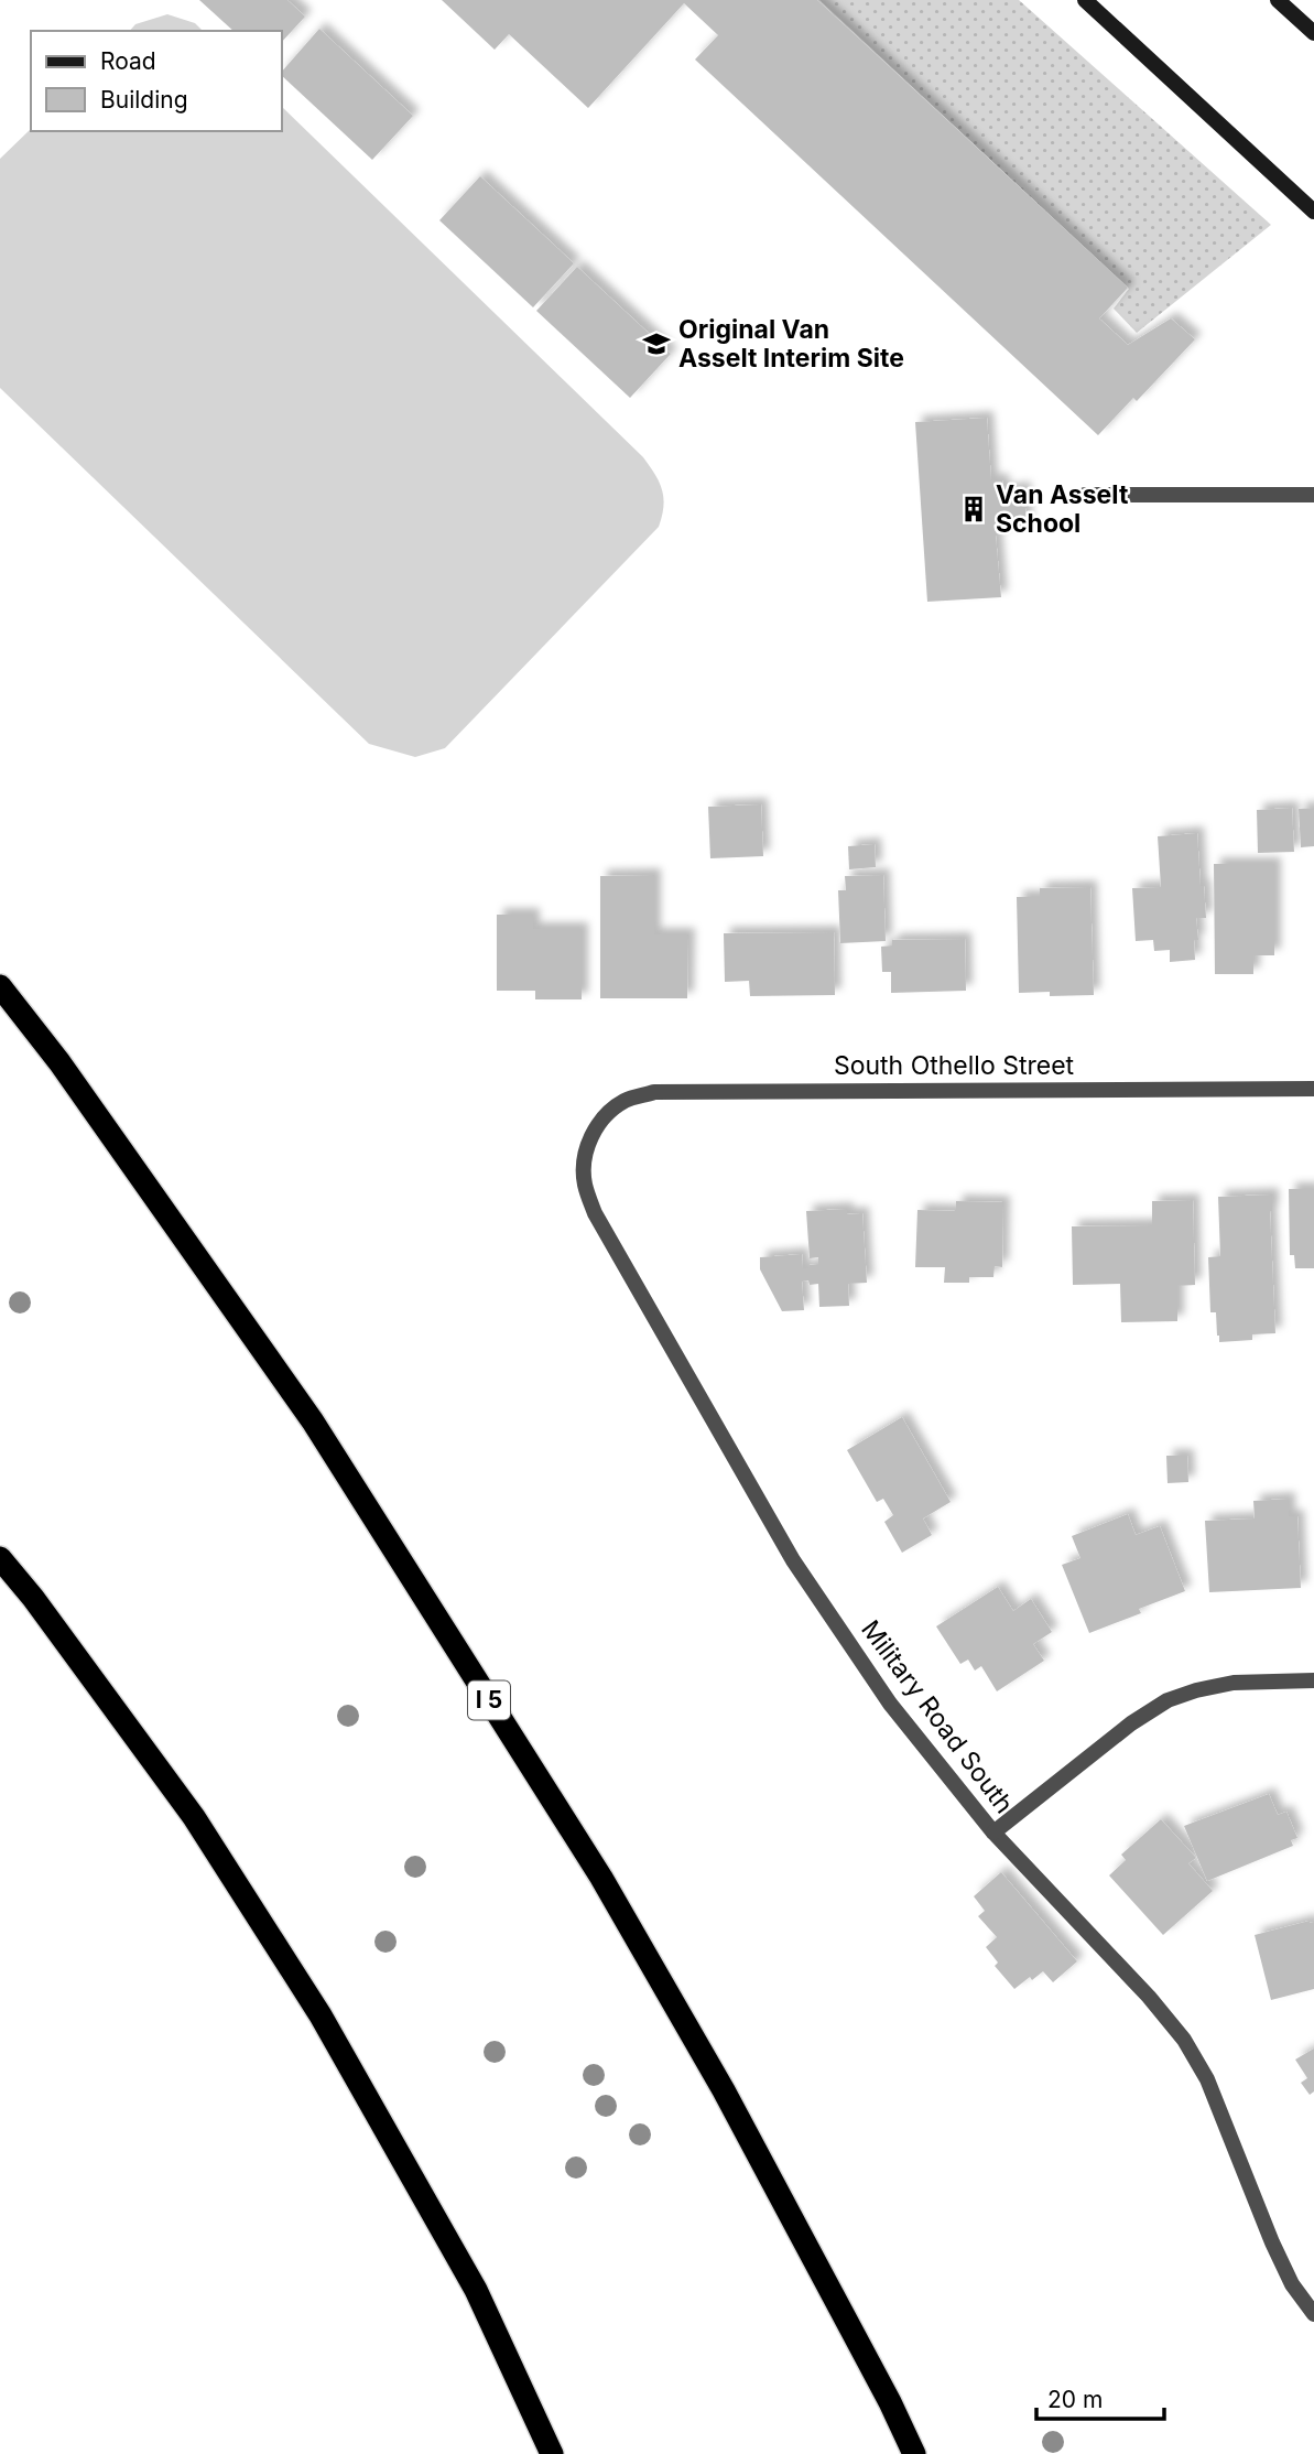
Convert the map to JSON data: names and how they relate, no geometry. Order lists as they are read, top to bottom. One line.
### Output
{"streets":{"highway":["I 5"],"street":["South Othello Street","Military Road South"]},"crossings":[["South Othello Street","Military Road South"]],"places":{"school or university":["Original Van Asselt Interim Site"],"building":["Van Asselt School"]},"legend":["Road","Building"],"scale_bar":"20 m"}
